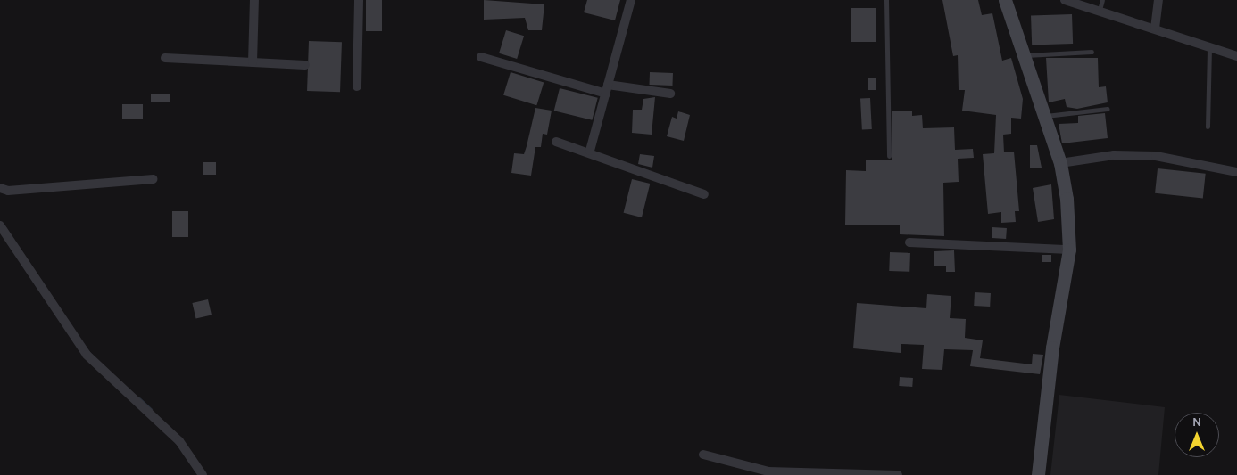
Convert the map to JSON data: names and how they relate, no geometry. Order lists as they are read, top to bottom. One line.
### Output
{"north":"top"}
